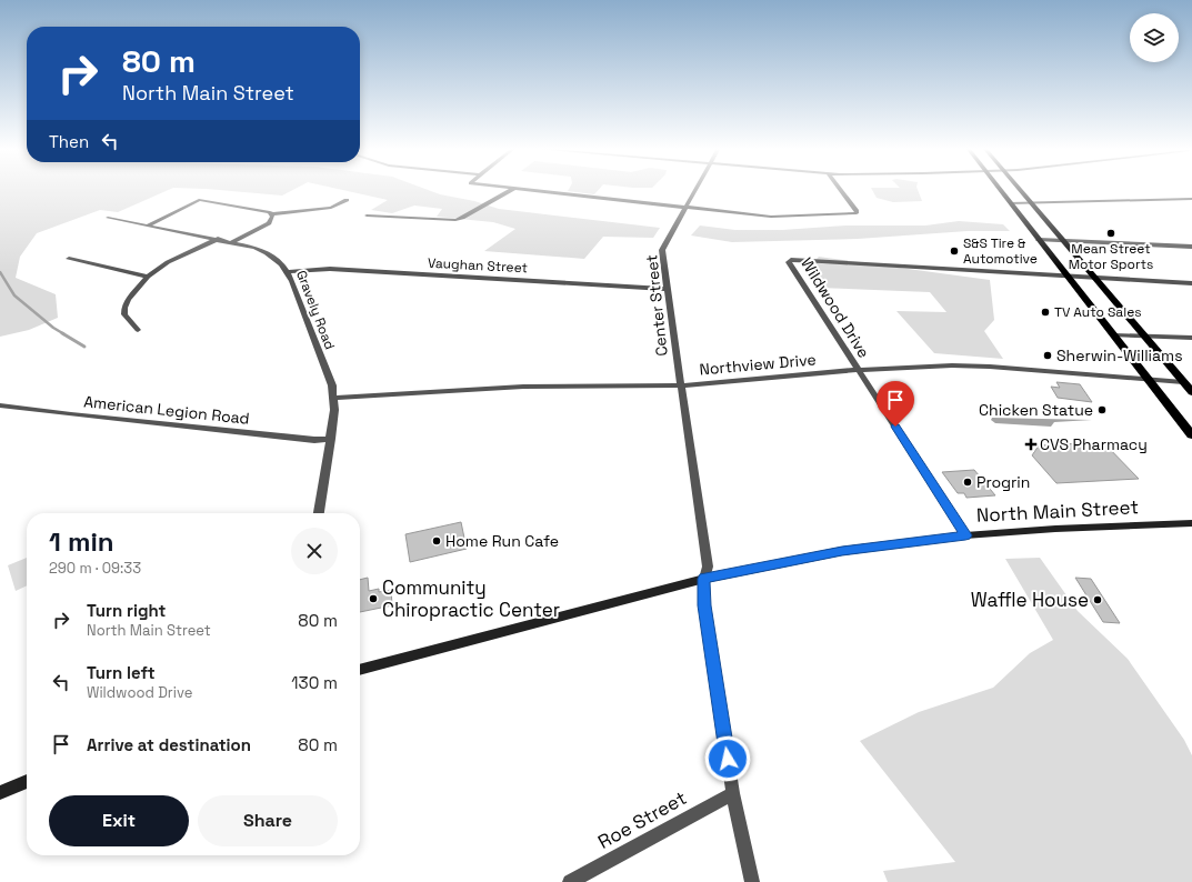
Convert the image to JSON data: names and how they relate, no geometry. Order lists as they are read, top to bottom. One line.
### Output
{"streets":{"main road":["North Main Street"],"street":["Vaughan Street","Center Street","Wildwood Drive","Gravely Road","Northview Drive","American Legion Road","Roe Street"]},"crossings":[["Vaughan Street","Center Street"],["Vaughan Street","Gravely Road"],["Center Street","Northview Drive"],["Center Street","North Main Street"],["Center Street","Roe Street"],["Wildwood Drive","Northview Drive"],["Wildwood Drive","North Main Street"],["Gravely Road","Northview Drive"],["Gravely Road","American Legion Road"]],"places":{"other":["Mean Street Motor Sports","S&S Tire & Automotive","TV Auto Sales","Sherwin-Williams","Chicken Statue","Progrin","Home Run Cafe","Community Chiropractic Center","Waffle House"],"health":["CVS Pharmacy"]},"page":{"turn":["80 m","North Main Street"],"then":"Then","heading":["1 min","290 m · 09:33"],"list":[{"name":"Turn right","note":"North Main Street","value":"80 m"},{"name":"Turn left","note":"Wildwood Drive","value":"130 m"},{"name":"Arrive at destination","value":"80 m"}],"buttons":["Exit","Share"]}}
